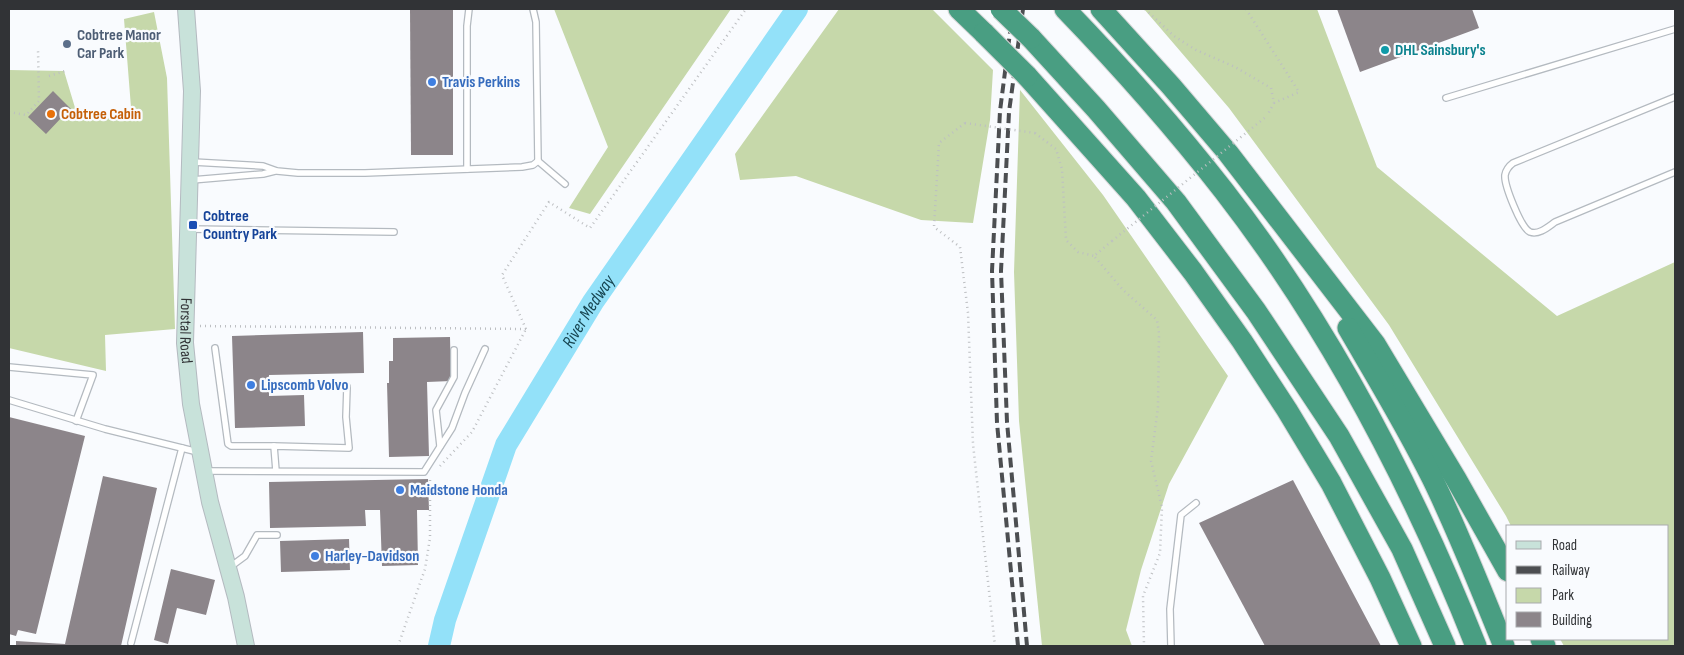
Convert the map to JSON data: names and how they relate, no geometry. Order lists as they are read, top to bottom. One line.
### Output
{"streets":{"street":["Forstal Road"]},"water":["River Medway"],"places":{"other":["Cobtree Manor Car Park","DHL Sainsbury's","Travis Perkins","Cobtree Cabin","Lipscomb Volvo","Maidstone Honda","Harley-Davidson"],"transit":["Cobtree Country Park"]},"legend":["Road","Railway","Park","Building"]}
